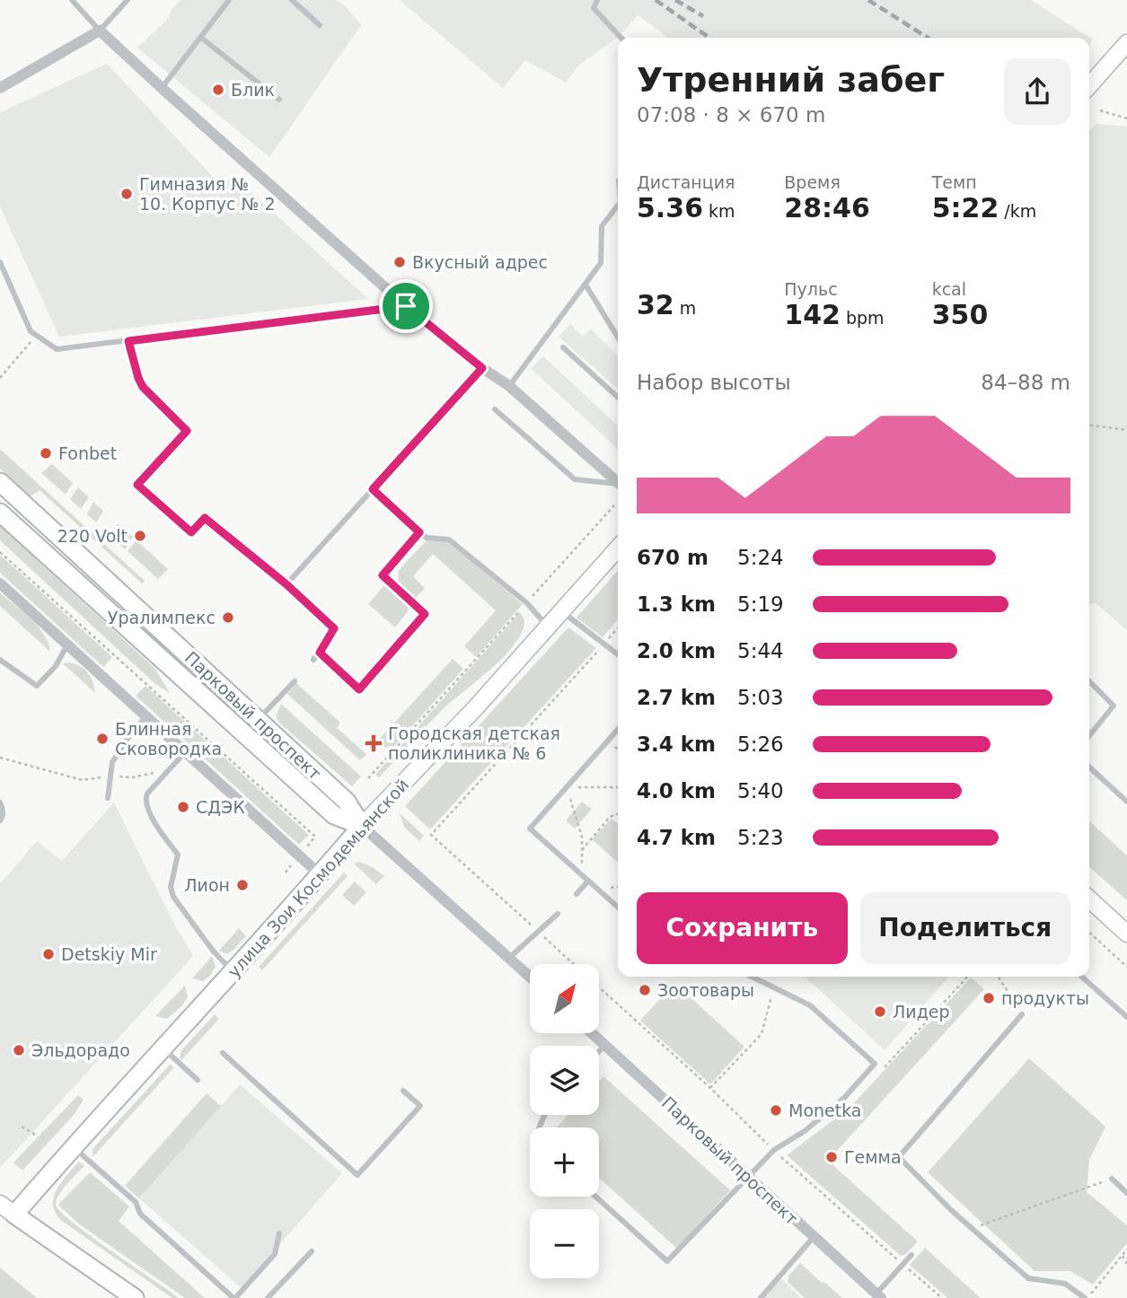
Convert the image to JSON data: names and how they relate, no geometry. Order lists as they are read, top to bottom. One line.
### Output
{"streets":{"main road":["Парковый проспект","улица Зои Космодемьянской"]},"crossings":[["Парковый проспект","улица Зои Космодемьянской"]],"places":{"other":["Блик","Гимназия № 10. Корпус № 2","Вкусный адрес","Fonbet","220 Volt","Уралимпекс","Блинная Сковородка","СДЭК","Лион","Detskiy Mir","Зоотовары","продукты","Лидер","Эльдорадо","Monetka","Гемма"],"health":["Городская детская поликлиника № 6"]},"north":"top right","page":{"heading":["Утренний забег","07:08 · 8 × 670 m"],"stats":[["Дистанция","5.36 km"],["Время","28:46"],["Темп","5:22 /km"],["32 m"],["Пульс","142 bpm"],["kcal","350"]],"chart":["Набор высоты","84–88 m"],"list":[{"name":"670 m","note":"5:24"},{"name":"1.3 km","note":"5:19"},{"name":"2.0 km","note":"5:44"},{"name":"2.7 km","note":"5:03"},{"name":"3.4 km","note":"5:26"},{"name":"4.0 km","note":"5:40"},{"name":"4.7 km","note":"5:23"}],"buttons":["Сохранить","Поделиться"],"map_buttons":["+","−"]}}
